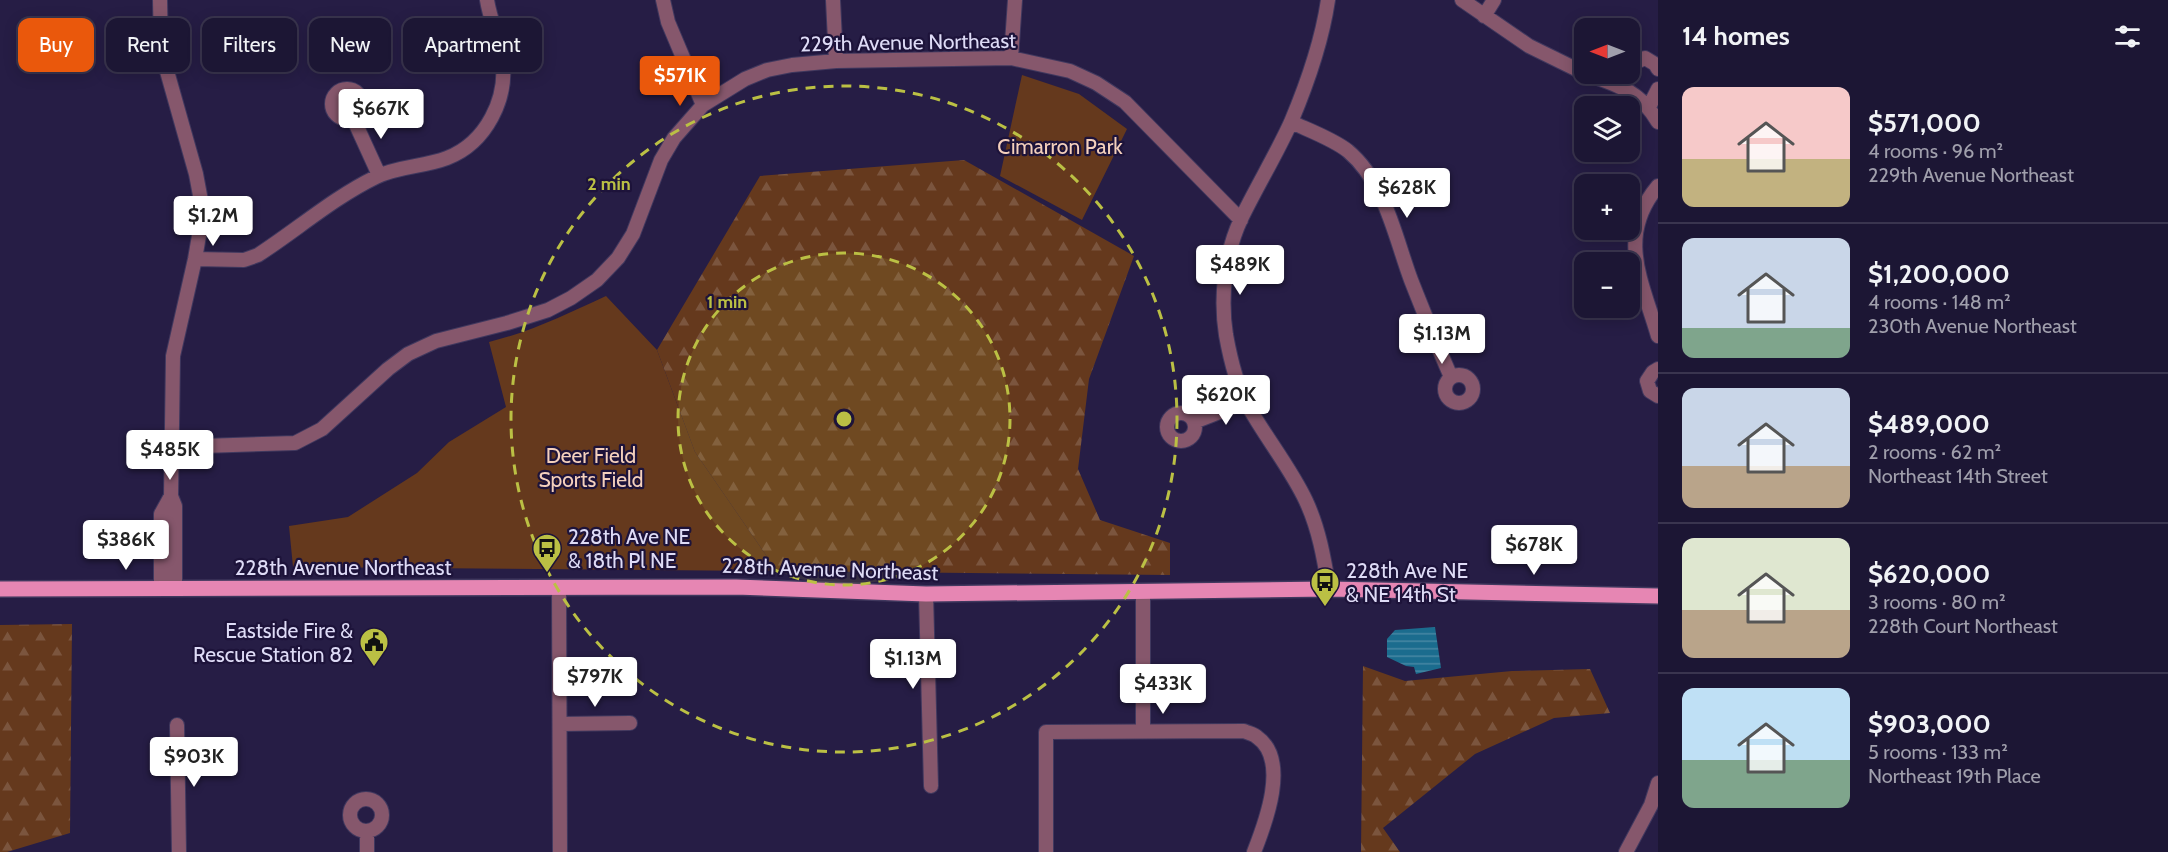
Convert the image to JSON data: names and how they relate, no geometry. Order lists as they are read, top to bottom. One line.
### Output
{"streets":{"main road":["228th Avenue Northeast"],"street":["229th Avenue Northeast"]},"parks":["Cimarron Park","Deer Field Sports Field"],"places":{"bus stop":["228th Ave NE & 18th Pl NE","228th Ave NE & NE 14th St"],"public building":["Eastside Fire & Rescue Station 82"]},"north":"left","page":{"heading":"14 homes","map_buttons":["+","−"],"chip":["Buy","Rent","Filters","New","Apartment"],"price":["$571K","$667K","$628K","$1.2M","$489K","$1.13M","$620K","$485K","$386K","$678K","$1.13M","$797K","$433K","$903K"],"list":[{"name":"$571,000","note":"4 rooms · 96 m² · 229th Avenue Northeast"},{"name":"$1,200,000","note":"4 rooms · 148 m² · 230th Avenue Northeast"},{"name":"$489,000","note":"2 rooms · 62 m² · Northeast 14th Street"},{"name":"$620,000","note":"3 rooms · 80 m² · 228th Court Northeast"},{"name":"$903,000","note":"5 rooms · 133 m² · Northeast 19th Place"}]},"rings":["2 min","1 min"]}
